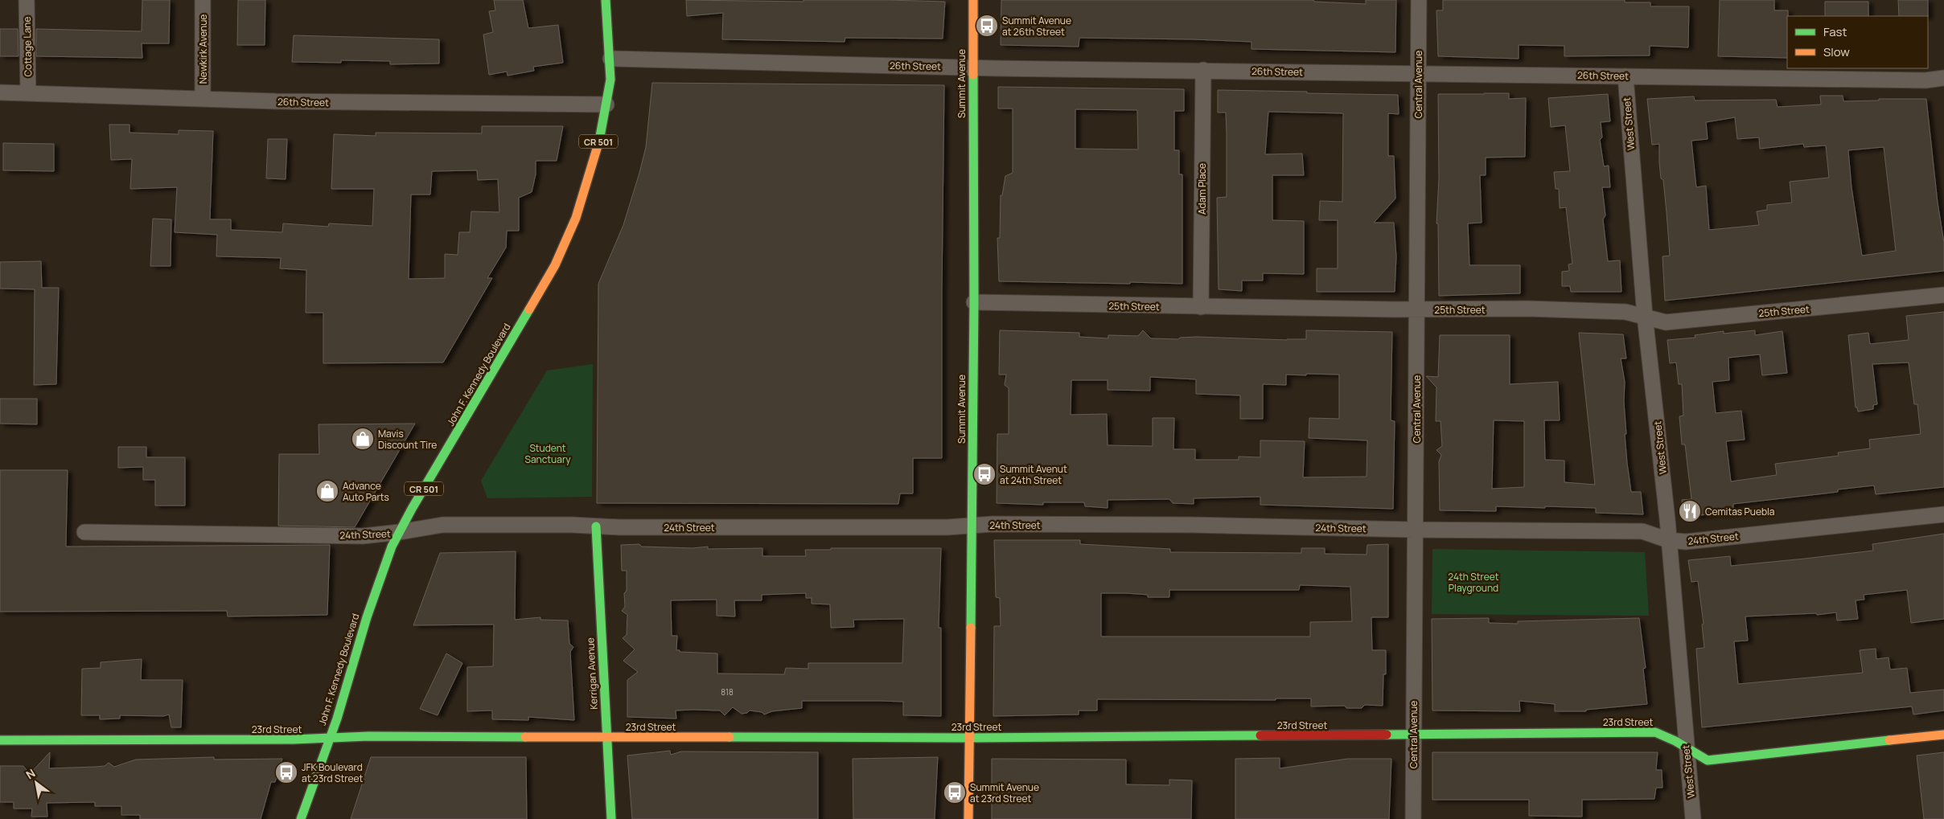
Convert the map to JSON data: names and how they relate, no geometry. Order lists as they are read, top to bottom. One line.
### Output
{"streets":{"street":["Cottage Lane","Newkirk Avenue","26th Street","Summit Avenue","Central Avenue","West Street","CR 501","Adam Place","25th Street","John F. Kennedy Boulevard","24th Street","Kerrigan Avenue","23rd Street"]},"crossings":[["Cottage Lane","26th Street"],["Newkirk Avenue","26th Street"],["26th Street","Summit Avenue"],["26th Street","Central Avenue"],["26th Street","West Street"],["26th Street","Adam Place"],["26th Street","John F. Kennedy Boulevard"],["Summit Avenue","25th Street"],["Summit Avenue","24th Street"],["Summit Avenue","23rd Street"],["Central Avenue","25th Street"],["Central Avenue","24th Street"],["Central Avenue","23rd Street"],["West Street","25th Street"],["West Street","24th Street"],["West Street","23rd Street"],["Adam Place","25th Street"],["John F. Kennedy Boulevard","24th Street"],["John F. Kennedy Boulevard","23rd Street"],["24th Street","Kerrigan Avenue"],["Kerrigan Avenue","23rd Street"]],"parks":["Student Sanctuary","24th Street Playground"],"places":{"bus stop":["Summit Avenue at 26th Street","Summit Avenut at 24th Street","JFK Boulevard at 23rd Street","Summit Avenue at 23rd Street"],"shop":["Mavis Discount Tire","Advance Auto Parts"],"restaurant":["Cemitas Puebla"]},"house_numbers":["818"],"legend":["Fast","Slow"],"north":"top left"}
